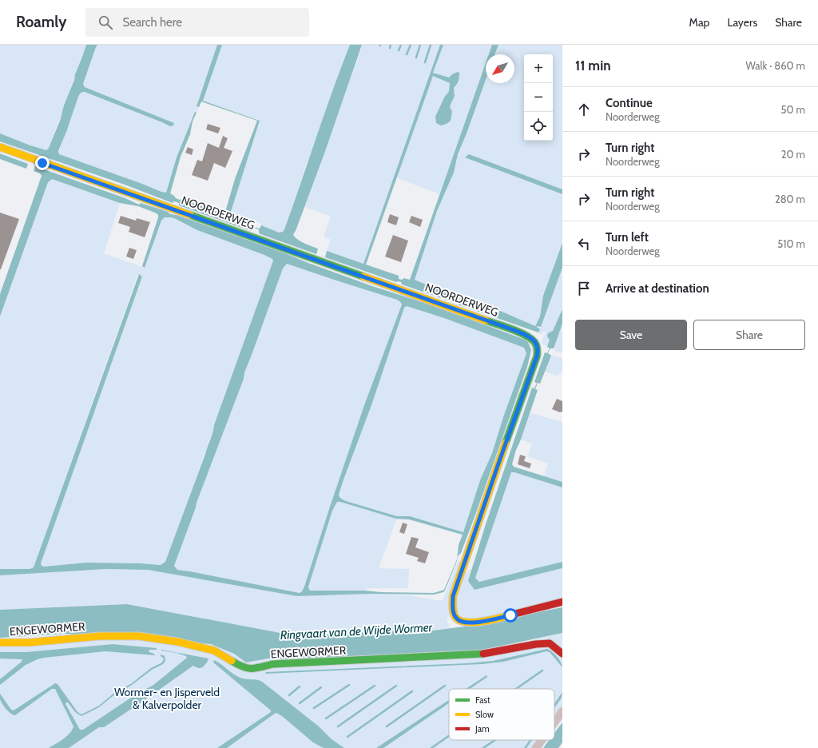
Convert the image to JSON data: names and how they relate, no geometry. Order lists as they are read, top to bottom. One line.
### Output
{"streets":{"street":["NOORDERWEG","ENGEWORMER"]},"water":["Ringvaart van de Wijde Wormer"],"parks":["Wormer- en Jisperveld & Kalverpolder"],"legend":["Fast","Slow","Jam"],"north":"bottom left","page":{"header":"Roamly","search":"Search here","nav":["Map","Layers","Share"],"heading":["11 min","Walk · 860 m"],"map_buttons":["+","−"],"list":[["Continue","Noorderweg","50 m"],["Turn right","Noorderweg","20 m"],["Turn right","Noorderweg","280 m"],["Turn left","Noorderweg","510 m"],"Arrive at destination"],"buttons":["Save","Share"]}}
